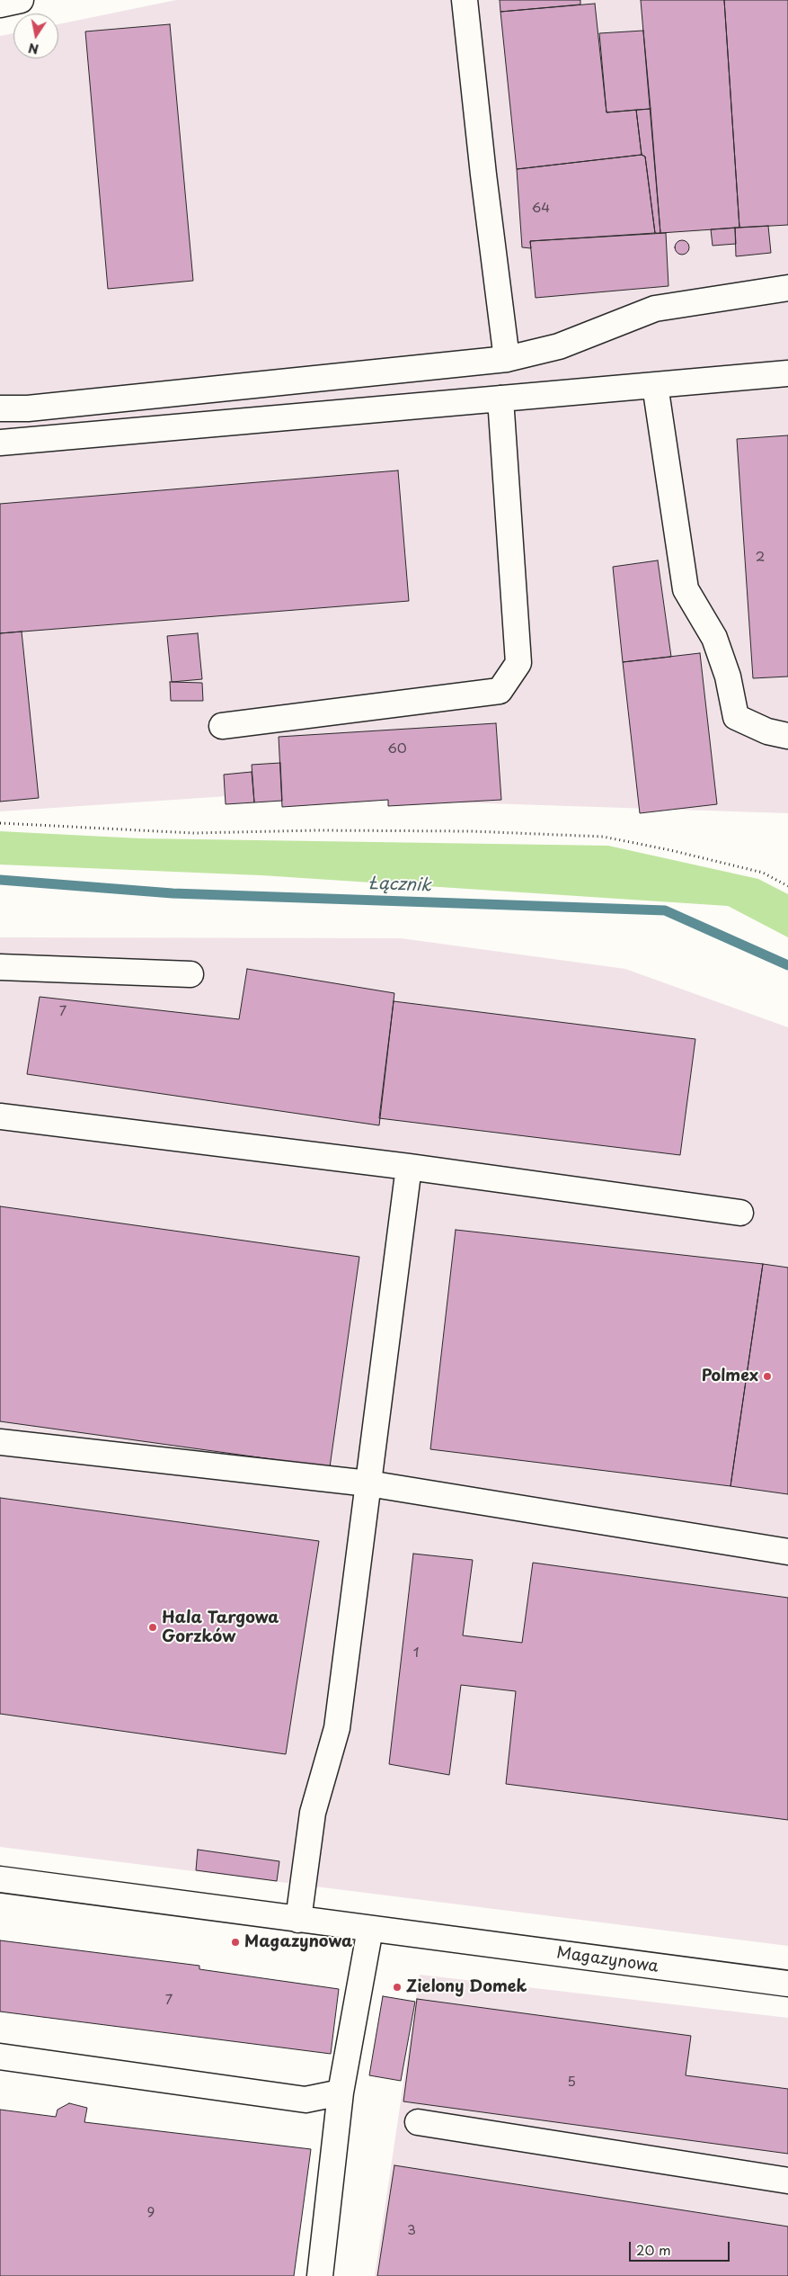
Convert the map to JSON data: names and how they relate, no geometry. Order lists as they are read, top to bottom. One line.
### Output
{"streets":{"street":["Magazynowa"]},"water":["Łącznik"],"places":["Polmex","Hala Targowa Gorzków","Magazynowa","Zielony Domek"],"house_numbers":["64","2","60","7","1","7","5","9","3"],"scale_bar":"20 m","north":"bottom"}
